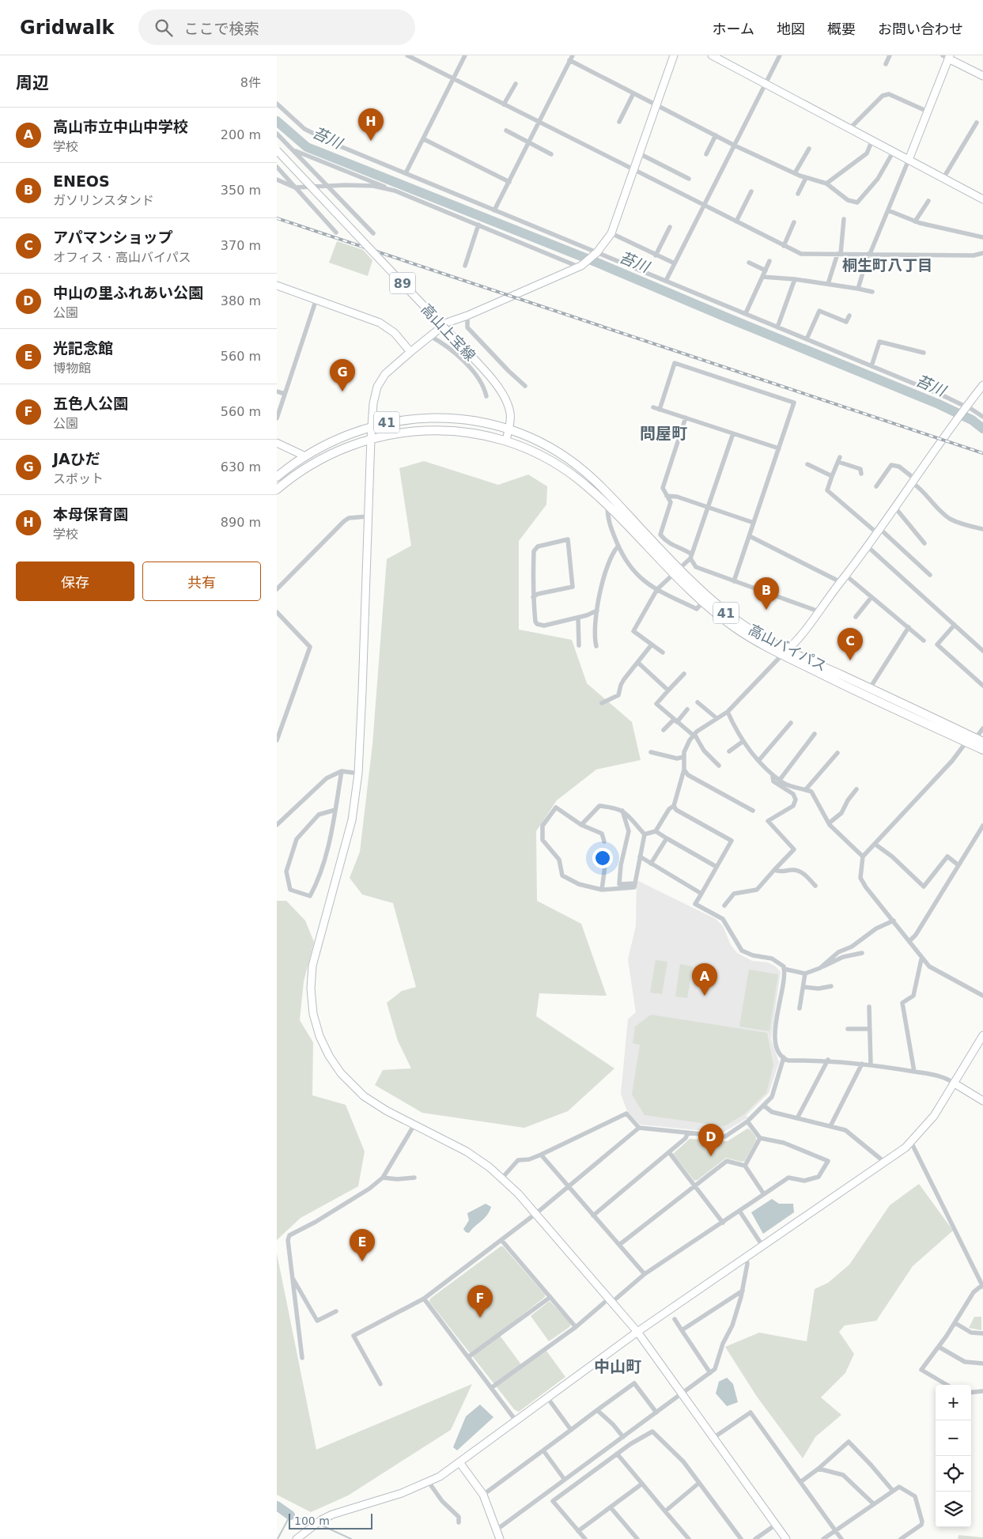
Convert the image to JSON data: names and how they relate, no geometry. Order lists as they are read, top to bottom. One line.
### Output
{"streets":{"highway":["41","高山バイパス"],"street":["89","高山上宝線"]},"crossings":[["高山上宝線","41"],["高山上宝線","高山バイパス"],["41","高山バイパス"]],"districts":["桐生町八丁目","問屋町","中山町"],"water":["苔川"],"scale_bar":"100 m","page":{"header":"Gridwalk","search":"ここで検索","nav":["ホーム","地図","概要","お問い合わせ"],"heading":["周辺","8件"],"list":[{"mark":"A","name":"高山市立中山中学校","note":"学校","value":"200 m"},{"mark":"B","name":"ENEOS","note":"ガソリンスタンド","value":"350 m"},{"mark":"C","name":"アパマンショップ","note":"オフィス · 高山バイパス","value":"370 m"},{"mark":"D","name":"中山の里ふれあい公園","note":"公園","value":"380 m"},{"mark":"E","name":"光記念館","note":"博物館","value":"560 m"},{"mark":"F","name":"五色人公園","note":"公園","value":"560 m"},{"mark":"G","name":"JAひだ","note":"スポット","value":"630 m"},{"mark":"H","name":"本母保育園","note":"学校","value":"890 m"}],"pins":["H","G","B","C","A","D","E","F"],"buttons":["保存","共有"],"map_buttons":["+","−"],"scale":"100 m"}}
